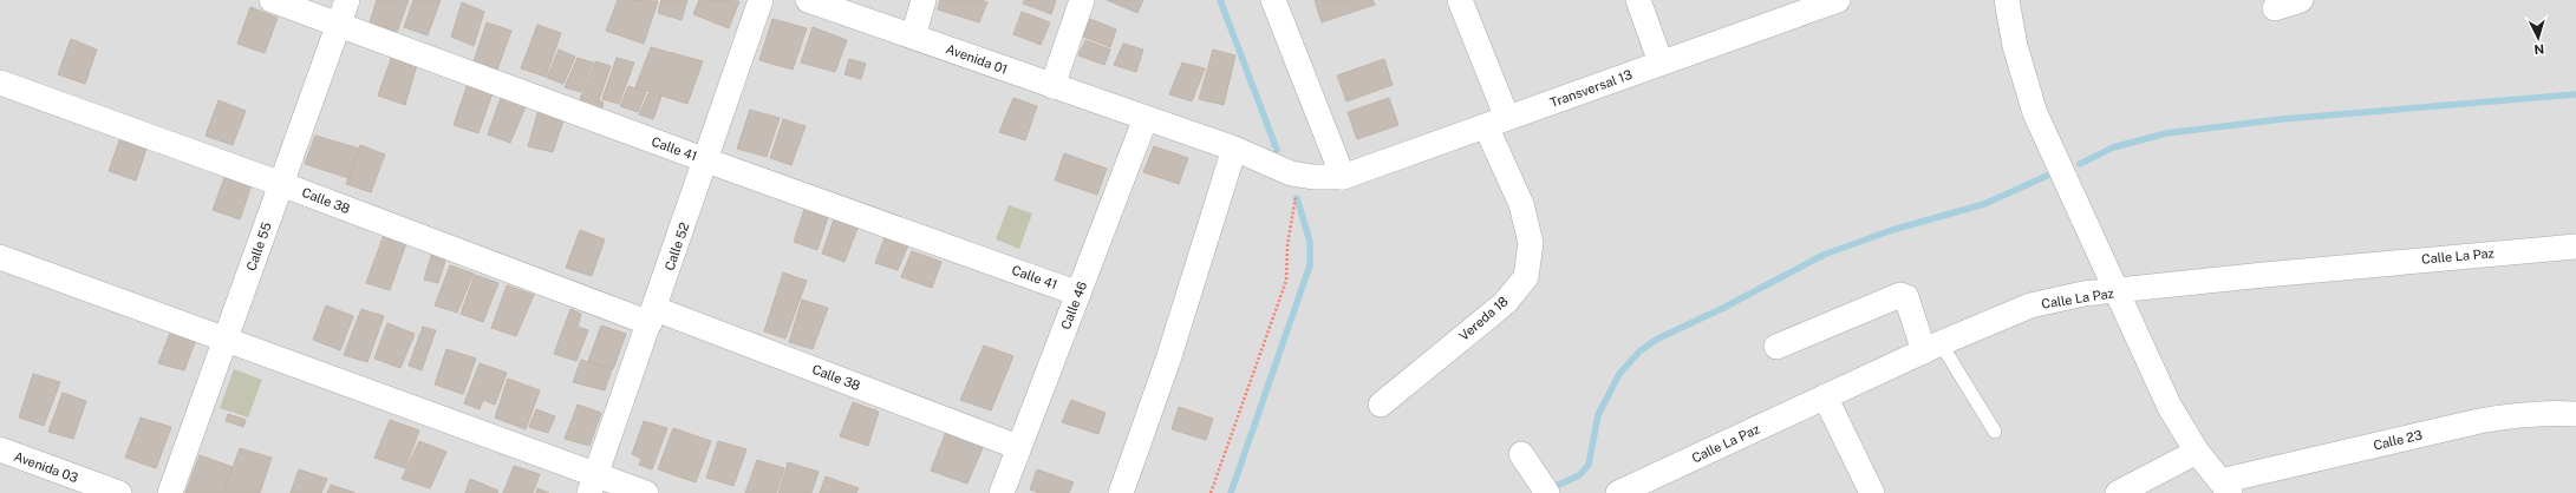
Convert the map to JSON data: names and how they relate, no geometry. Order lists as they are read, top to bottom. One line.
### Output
{"streets":{"street":["Avenida 01","Transversal 13","Calle 41","Calle 38","Calle 55","Calle 52","Calle La Paz","Calle 46","Vereda 18","Calle 23","Avenida 03"]},"crossings":[["Avenida 01","Transversal 13"],["Avenida 01","Calle 46"],["Transversal 13","Vereda 18"],["Calle 41","Calle 55"],["Calle 41","Calle 52"],["Calle 41","Calle 46"],["Calle 38","Calle 55"],["Calle 38","Calle 52"],["Calle 38","Calle 46"]],"north":"bottom"}
